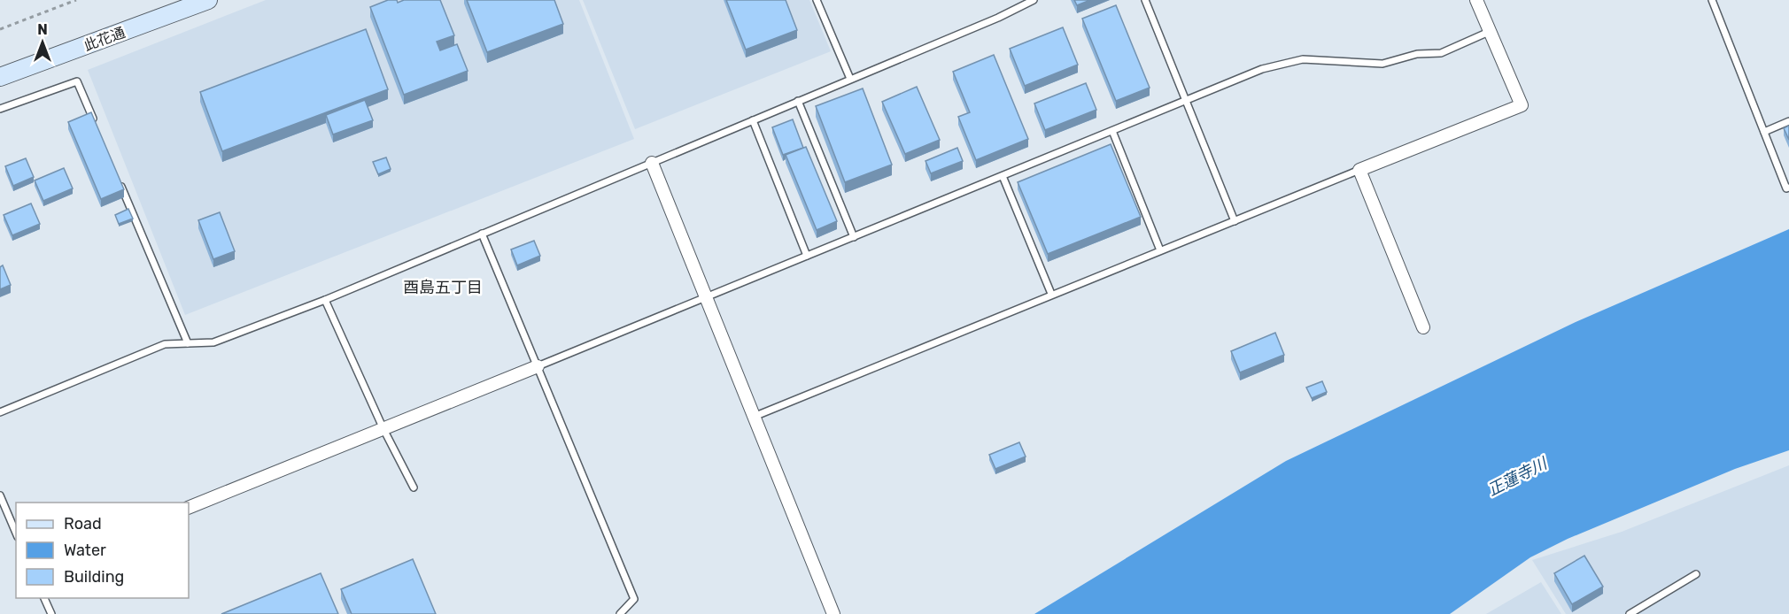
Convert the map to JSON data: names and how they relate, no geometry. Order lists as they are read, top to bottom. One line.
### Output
{"streets":{"street":["此花通"]},"districts":["酉島五丁目"],"water":["正蓮寺川"],"legend":["Road","Water","Building"],"north":"top"}
